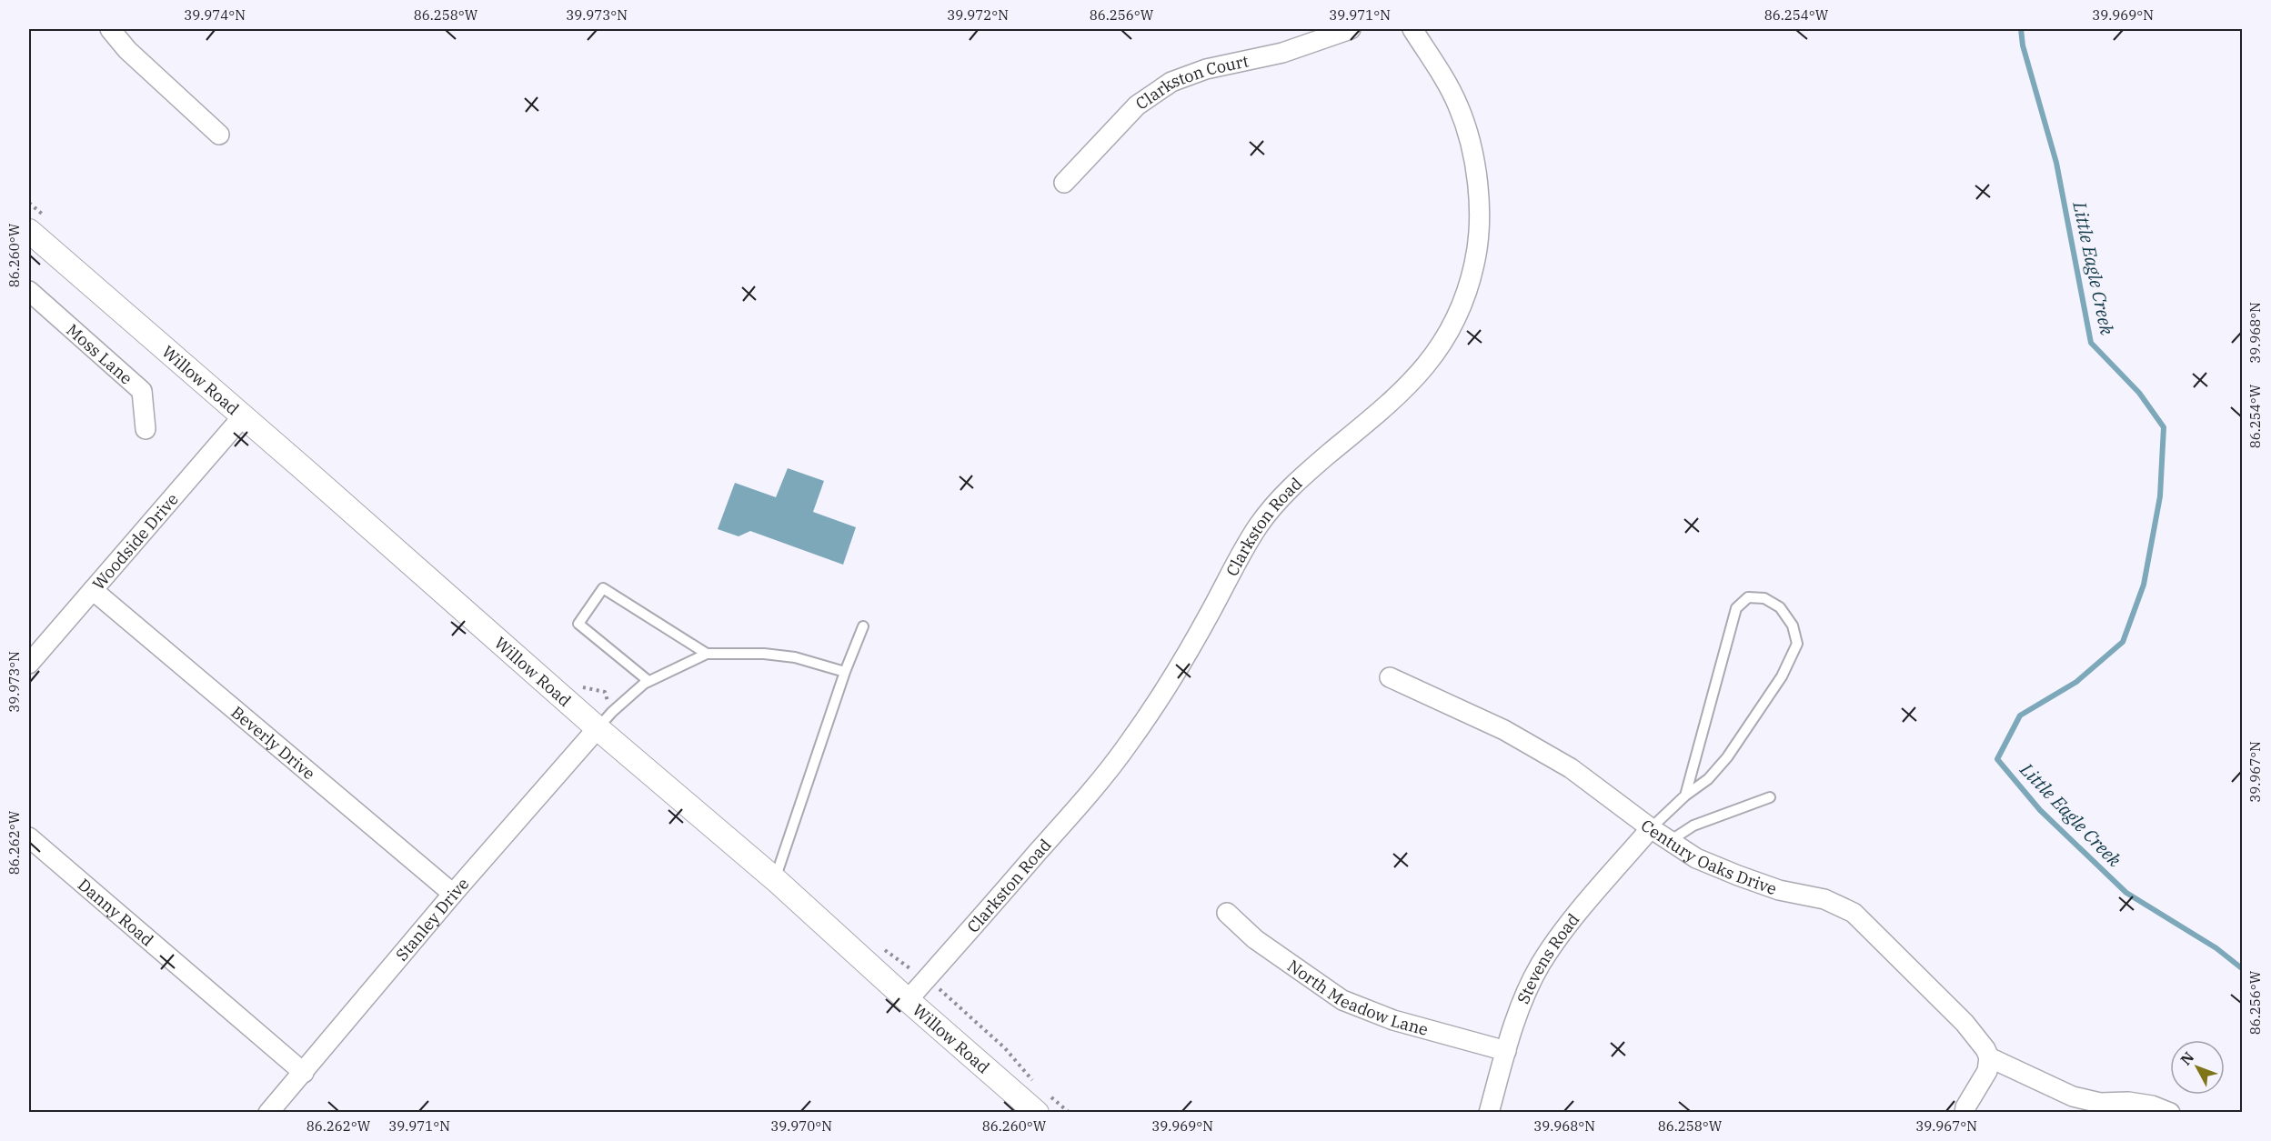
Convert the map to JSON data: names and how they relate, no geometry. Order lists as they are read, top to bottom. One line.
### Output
{"streets":{"street":["Clarkston Court","Moss Lane","Willow Road","Clarkston Road","Woodside Drive","Beverly Drive","Century Oaks Drive","Danny Road","Stanley Drive","Stevens Road","North Meadow Lane"]},"crossings":[["Willow Road","Clarkston Road"],["Willow Road","Woodside Drive"],["Willow Road","Stanley Drive"],["Woodside Drive","Beverly Drive"],["Beverly Drive","Stanley Drive"],["Century Oaks Drive","Stevens Road"],["Danny Road","Stanley Drive"],["Stevens Road","North Meadow Lane"]],"water":["Little Eagle Creek"],"north":"top left","coordinates":["39.974°N","86.258°W","39.973°N","39.972°N","86.256°W","39.971°N","86.254°W","39.969°N","86.260°W","39.968°N","39.967°N","86.262°W","39.970°N"]}
